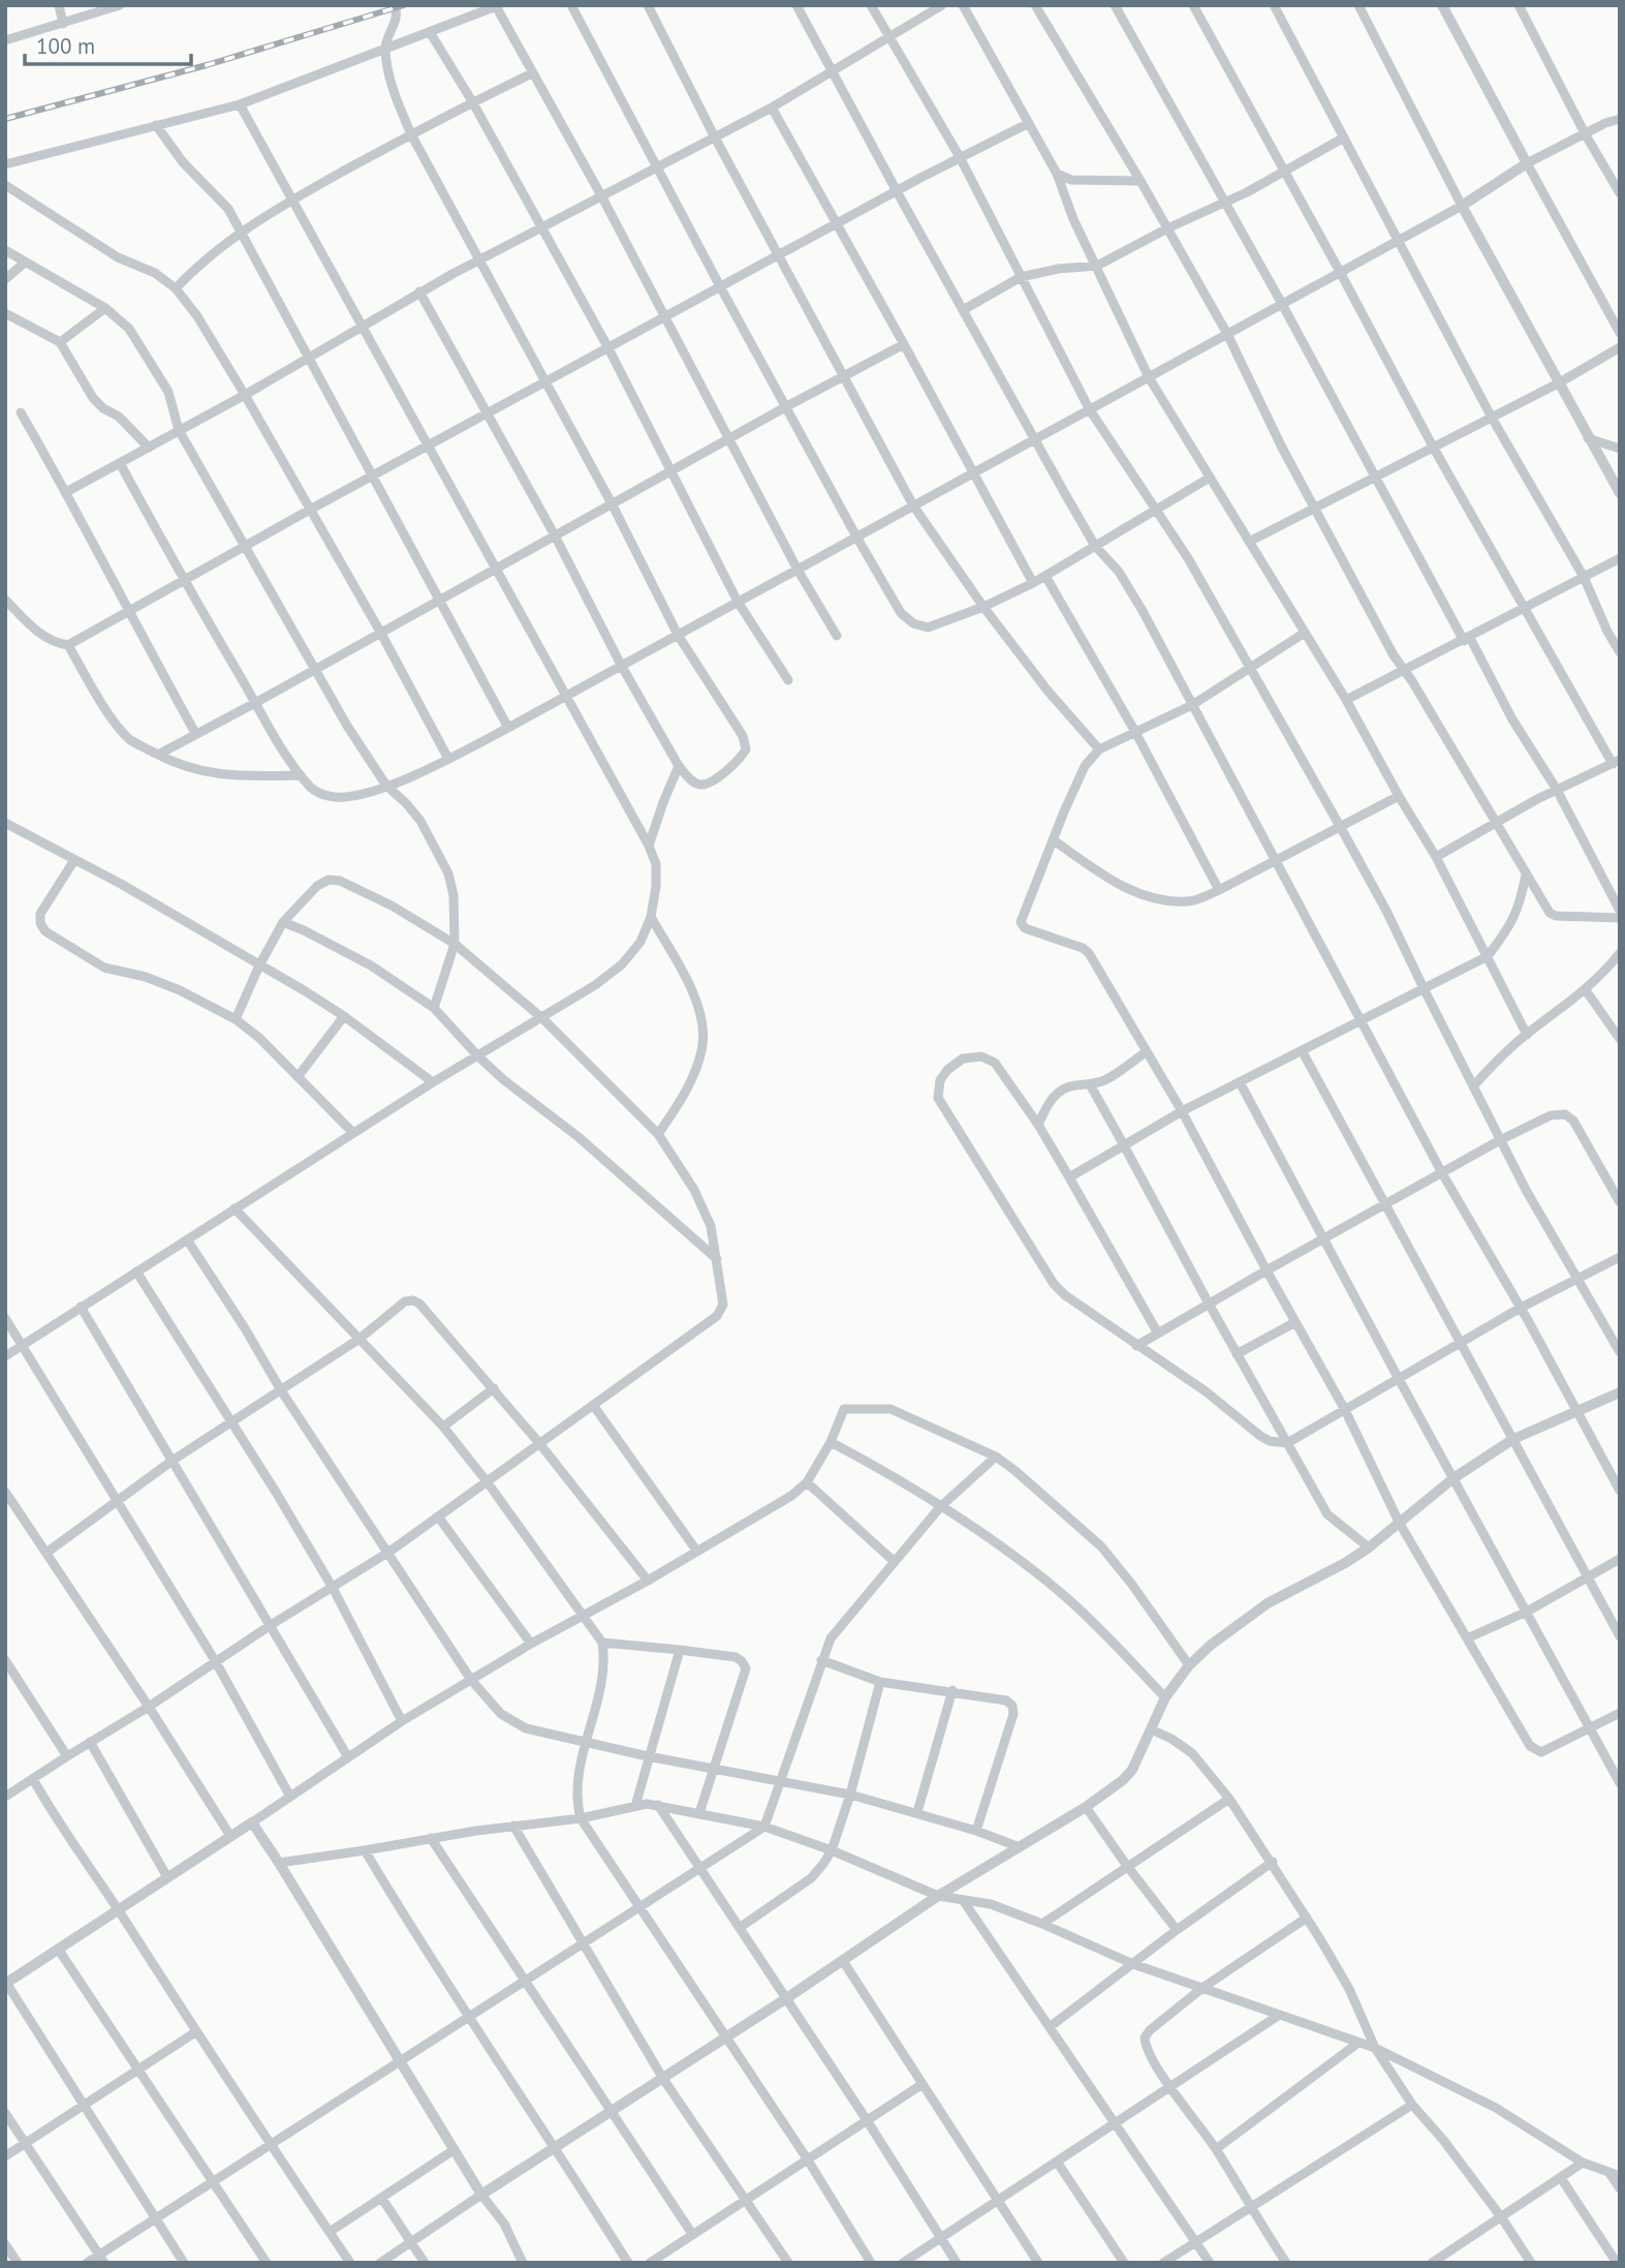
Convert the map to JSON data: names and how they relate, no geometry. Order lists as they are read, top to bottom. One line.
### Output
{"scale_bar":"100 m"}
